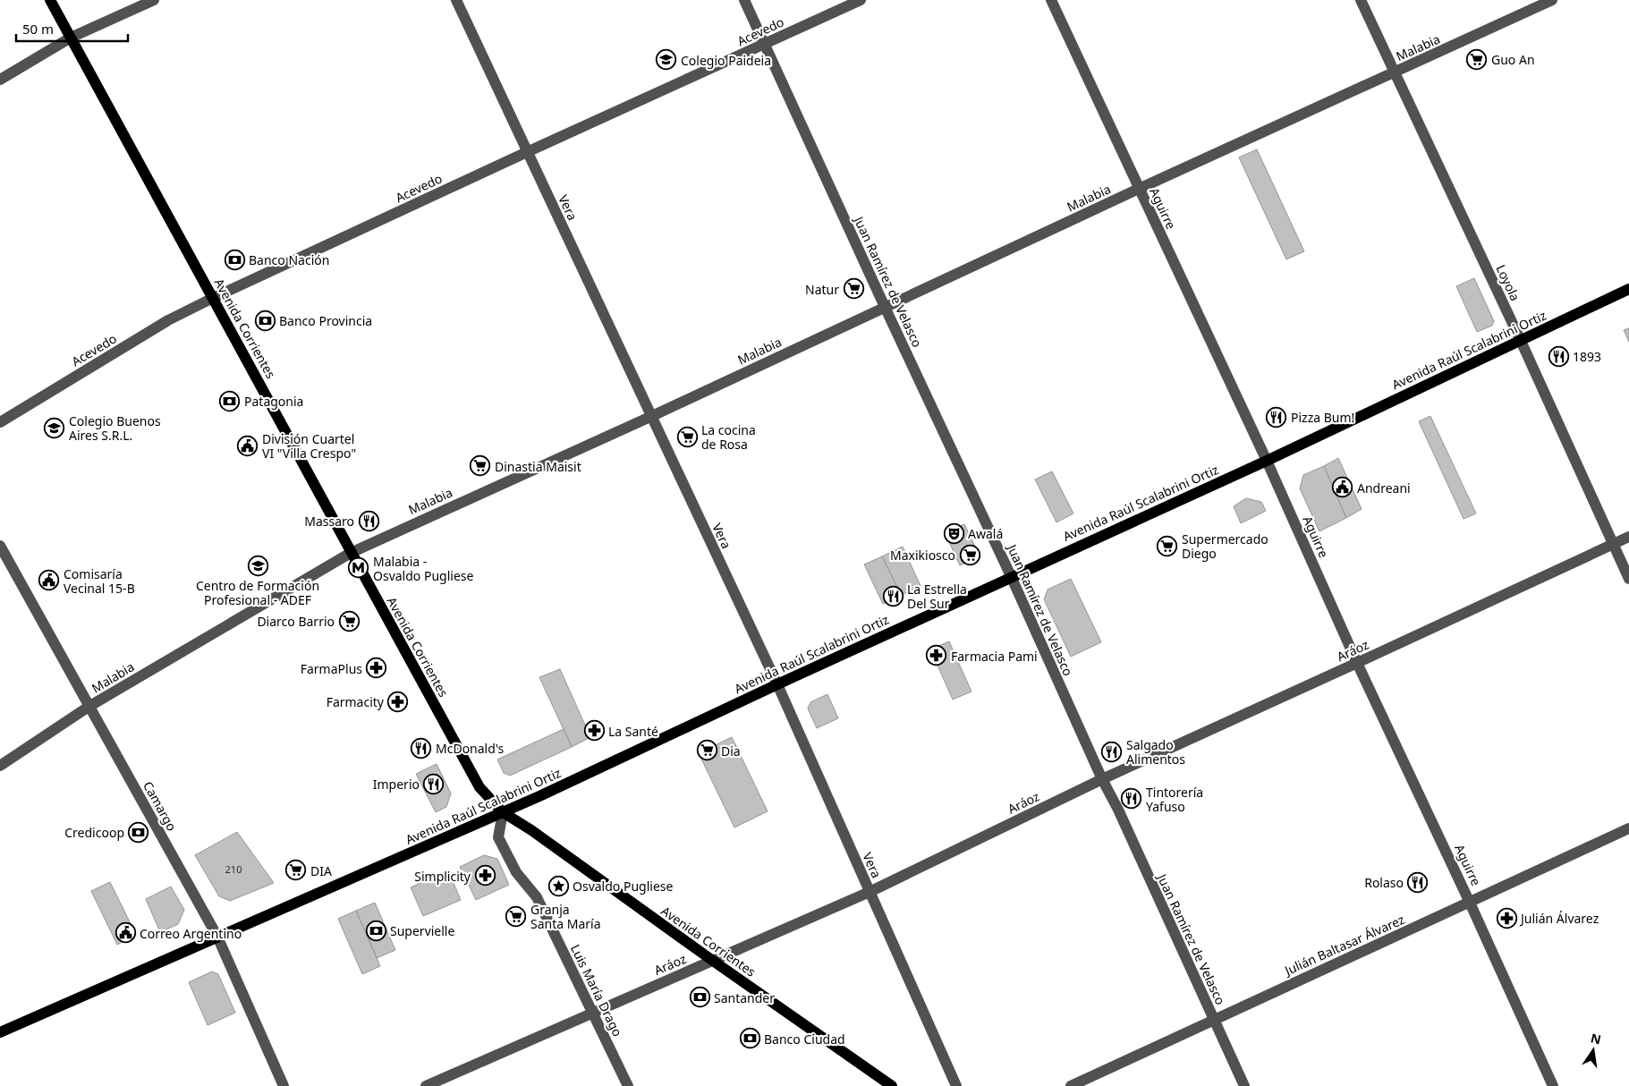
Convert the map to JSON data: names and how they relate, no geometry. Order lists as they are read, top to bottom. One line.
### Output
{"streets":{"main road":["Avenida Corrientes","Avenida Raúl Scalabrini Ortiz"],"street":["Acevedo","Malabia","Vera","Aguirre","Juan Ramírez de Velasco","Loyola","Aráoz","Camargo","Julián Baltasar Álvarez","Luis María Drago"]},"crossings":[["Acevedo","Vera"],["Acevedo","Juan Ramírez de Velasco"],["Acevedo","Avenida Corrientes"],["Malabia","Vera"],["Malabia","Aguirre"],["Malabia","Juan Ramírez de Velasco"],["Malabia","Loyola"],["Malabia","Avenida Corrientes"],["Malabia","Camargo"],["Vera","Avenida Raúl Scalabrini Ortiz"],["Vera","Aráoz"],["Aguirre","Avenida Raúl Scalabrini Ortiz"],["Aguirre","Aráoz"],["Aguirre","Julián Baltasar Álvarez"],["Juan Ramírez de Velasco","Avenida Raúl Scalabrini Ortiz"],["Juan Ramírez de Velasco","Aráoz"],["Juan Ramírez de Velasco","Julián Baltasar Álvarez"],["Loyola","Avenida Raúl Scalabrini Ortiz"],["Loyola","Aráoz"],["Avenida Corrientes","Avenida Raúl Scalabrini Ortiz"],["Avenida Corrientes","Aráoz"],["Avenida Corrientes","Luis María Drago"],["Avenida Raúl Scalabrini Ortiz","Camargo"],["Avenida Raúl Scalabrini Ortiz","Luis María Drago"],["Aráoz","Luis María Drago"]],"places":{"supermarket":["Guo An","Natur","La cocina de Rosa","Dinastia Maisit","Supermercado Diego","Maxikiosco","Diarco Barrio","Dia","DIA","Granja Santa María"],"school or university":["Colegio Paideia","Colegio Buenos Aires S.R.L.","Centro de Formación Profesional - ADEF"],"bank":["Banco Nación","Banco Provincia","Patagonia","Credicoop","Supervielle","Santander","Banco Ciudad"],"restaurant":["1893","Pizza Bum!","Massaro","La Estrella Del Sur","McDonald's","Salgado Alimentos","Imperio","Tintorería Yafuso","Rolaso"],"public building":["División Cuartel VI \"Villa Crespo\"","Andreani","Comisaría Vecinal 15-B","Correo Argentino"],"theatre":["Awalá"],"metro station":["Malabia - Osvaldo Pugliese"],"pharmacy":["Farmacia Pami","FarmaPlus","Farmacity","La Santé","Simplicity","Julián Álvarez"],"place":["Osvaldo Pugliese"]},"house_numbers":["210"],"scale_bar":"50 m","north":"top"}
